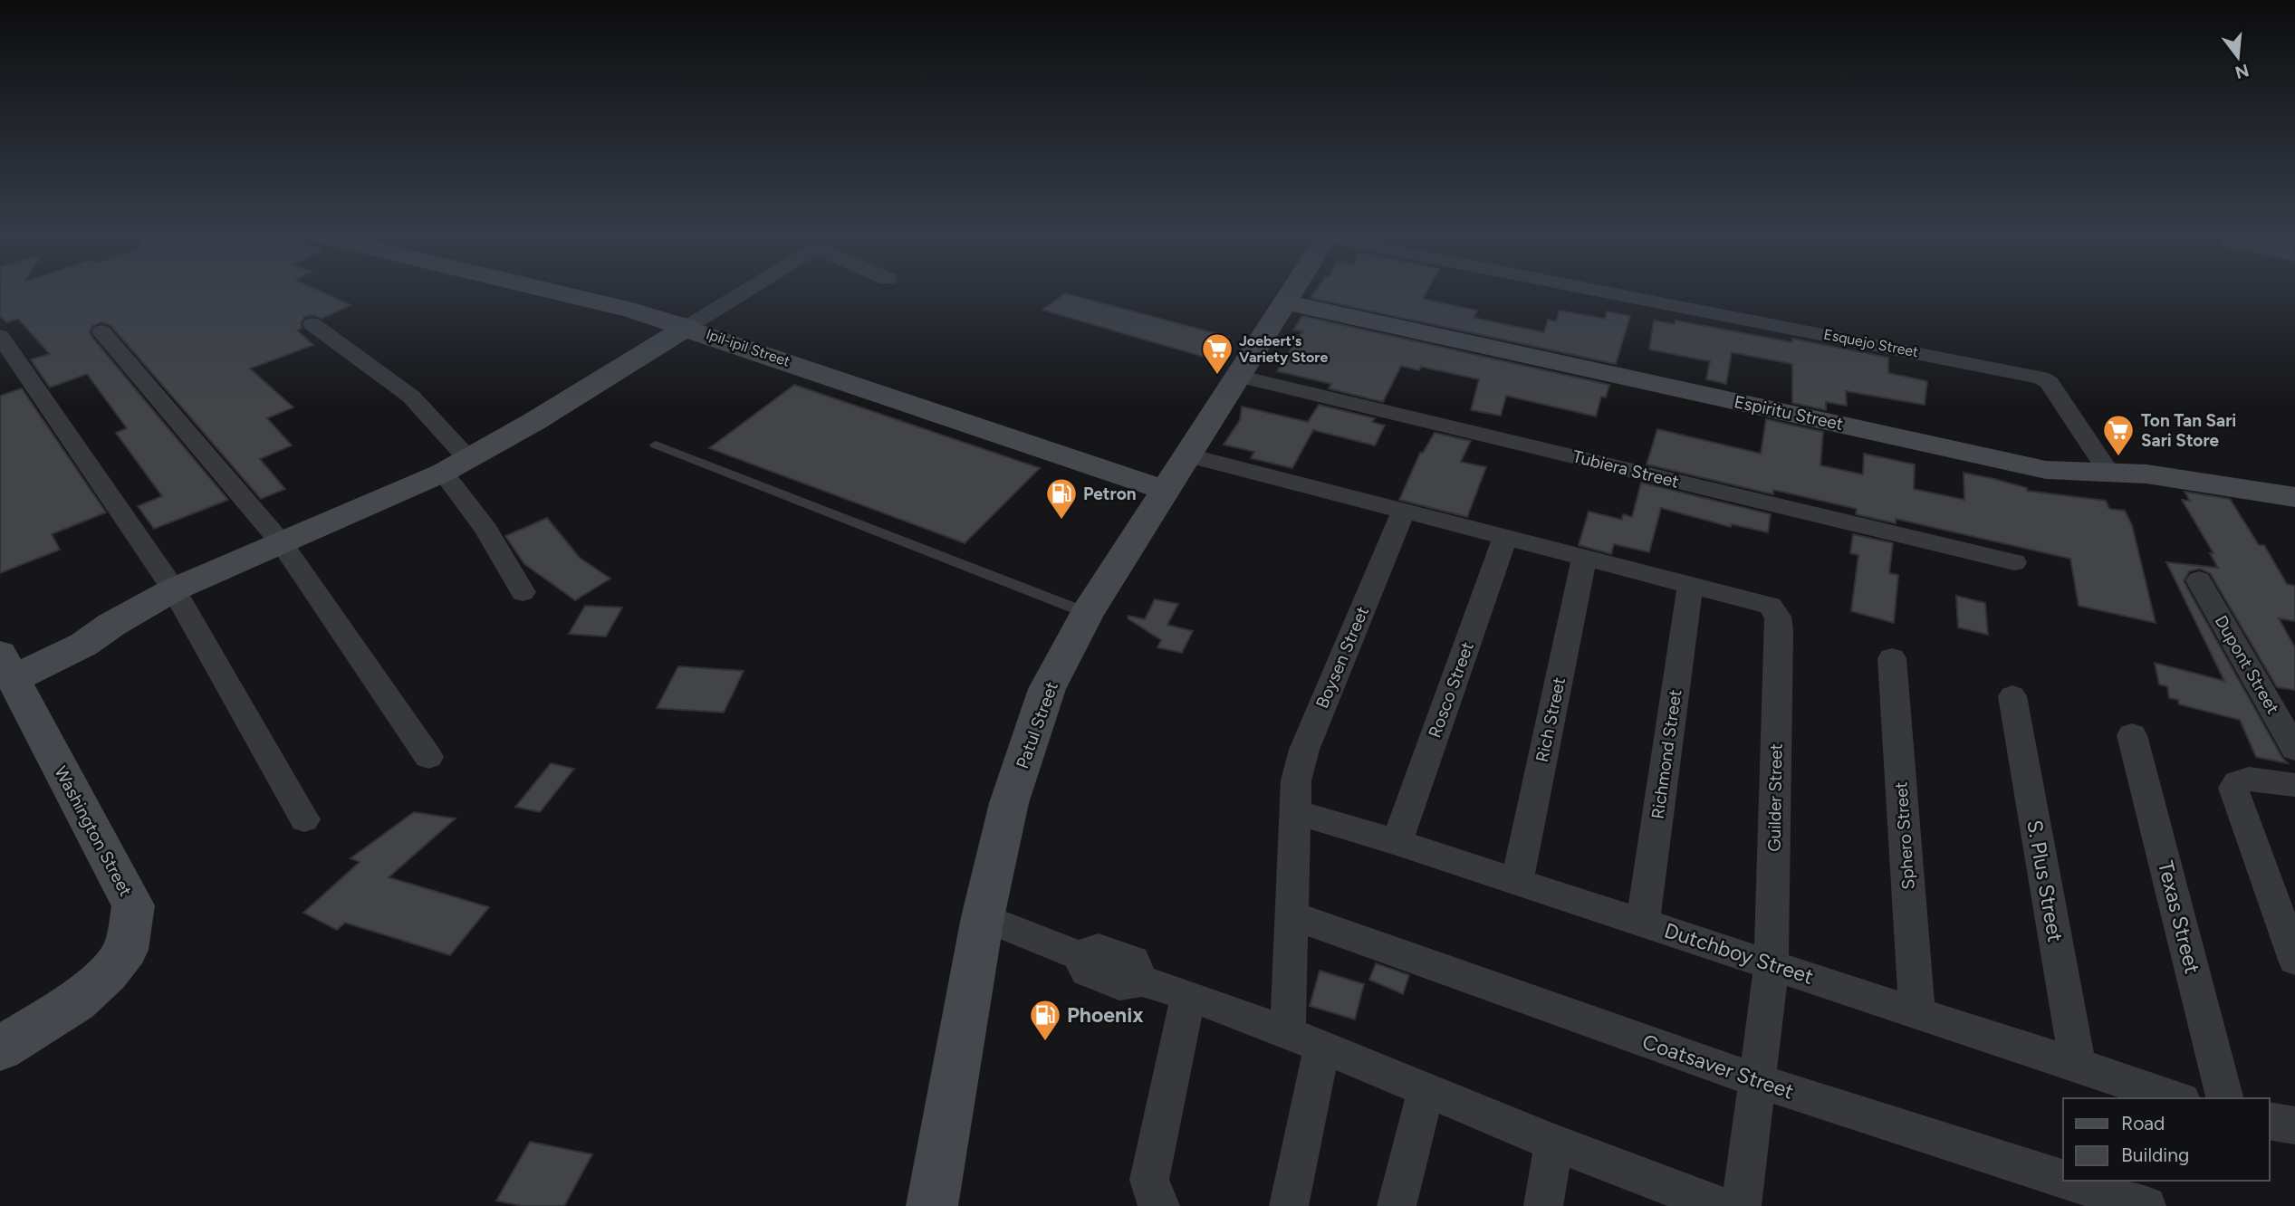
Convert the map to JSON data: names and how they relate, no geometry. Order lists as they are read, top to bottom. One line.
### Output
{"streets":{"main road":["Ipil-ipil Street","Espiritu Street","Patul Street","Washington Street"],"street":["Esquejo Street","Tubiera Street","Boysen Street","Dupont Street","Rosco Street","Rich Street","Richmond Street","Guilder Street","Sphero Street","S. Plus Street","Texas Street","Dutchboy Street","Coatsaver Street"]},"crossings":[["Esquejo Street","Espiritu Street"],["Ipil-ipil Street","Patul Street"],["Espiritu Street","Patul Street"],["Tubiera Street","Patul Street"],["Boysen Street","Dutchboy Street"],["Boysen Street","Coatsaver Street"],["Rosco Street","Dutchboy Street"],["Rich Street","Dutchboy Street"],["Richmond Street","Guilder Street"],["Richmond Street","Dutchboy Street"],["Guilder Street","Dutchboy Street"],["Guilder Street","Coatsaver Street"],["Sphero Street","Dutchboy Street"],["S. Plus Street","Dutchboy Street"]],"places":{"supermarket":["Joebert's Variety Store","Ton Tan Sari Sari Store"],"fuel station":["Petron","Phoenix"]},"legend":["Road","Building"],"north":"bottom"}
